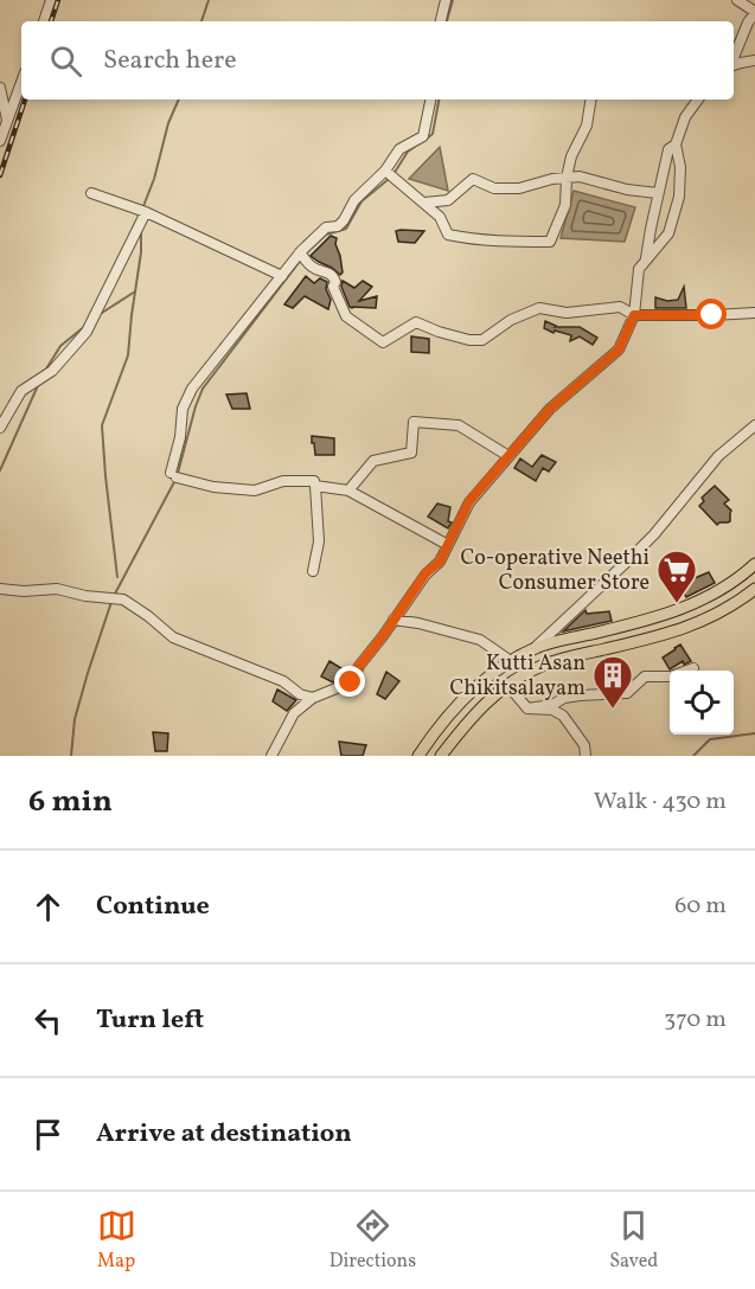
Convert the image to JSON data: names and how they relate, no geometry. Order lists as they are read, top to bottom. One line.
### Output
{"places":{"supermarket":["Co-operative Neethi Consumer Store"],"building":["Kutti Asan Chikitsalayam"]},"page":{"search":"Search here","heading":["6 min","Walk · 430 m"],"list":[["Continue","60 m"],["Turn left","370 m"],"Arrive at destination"],"nav":["Map","Directions","Saved"]}}
